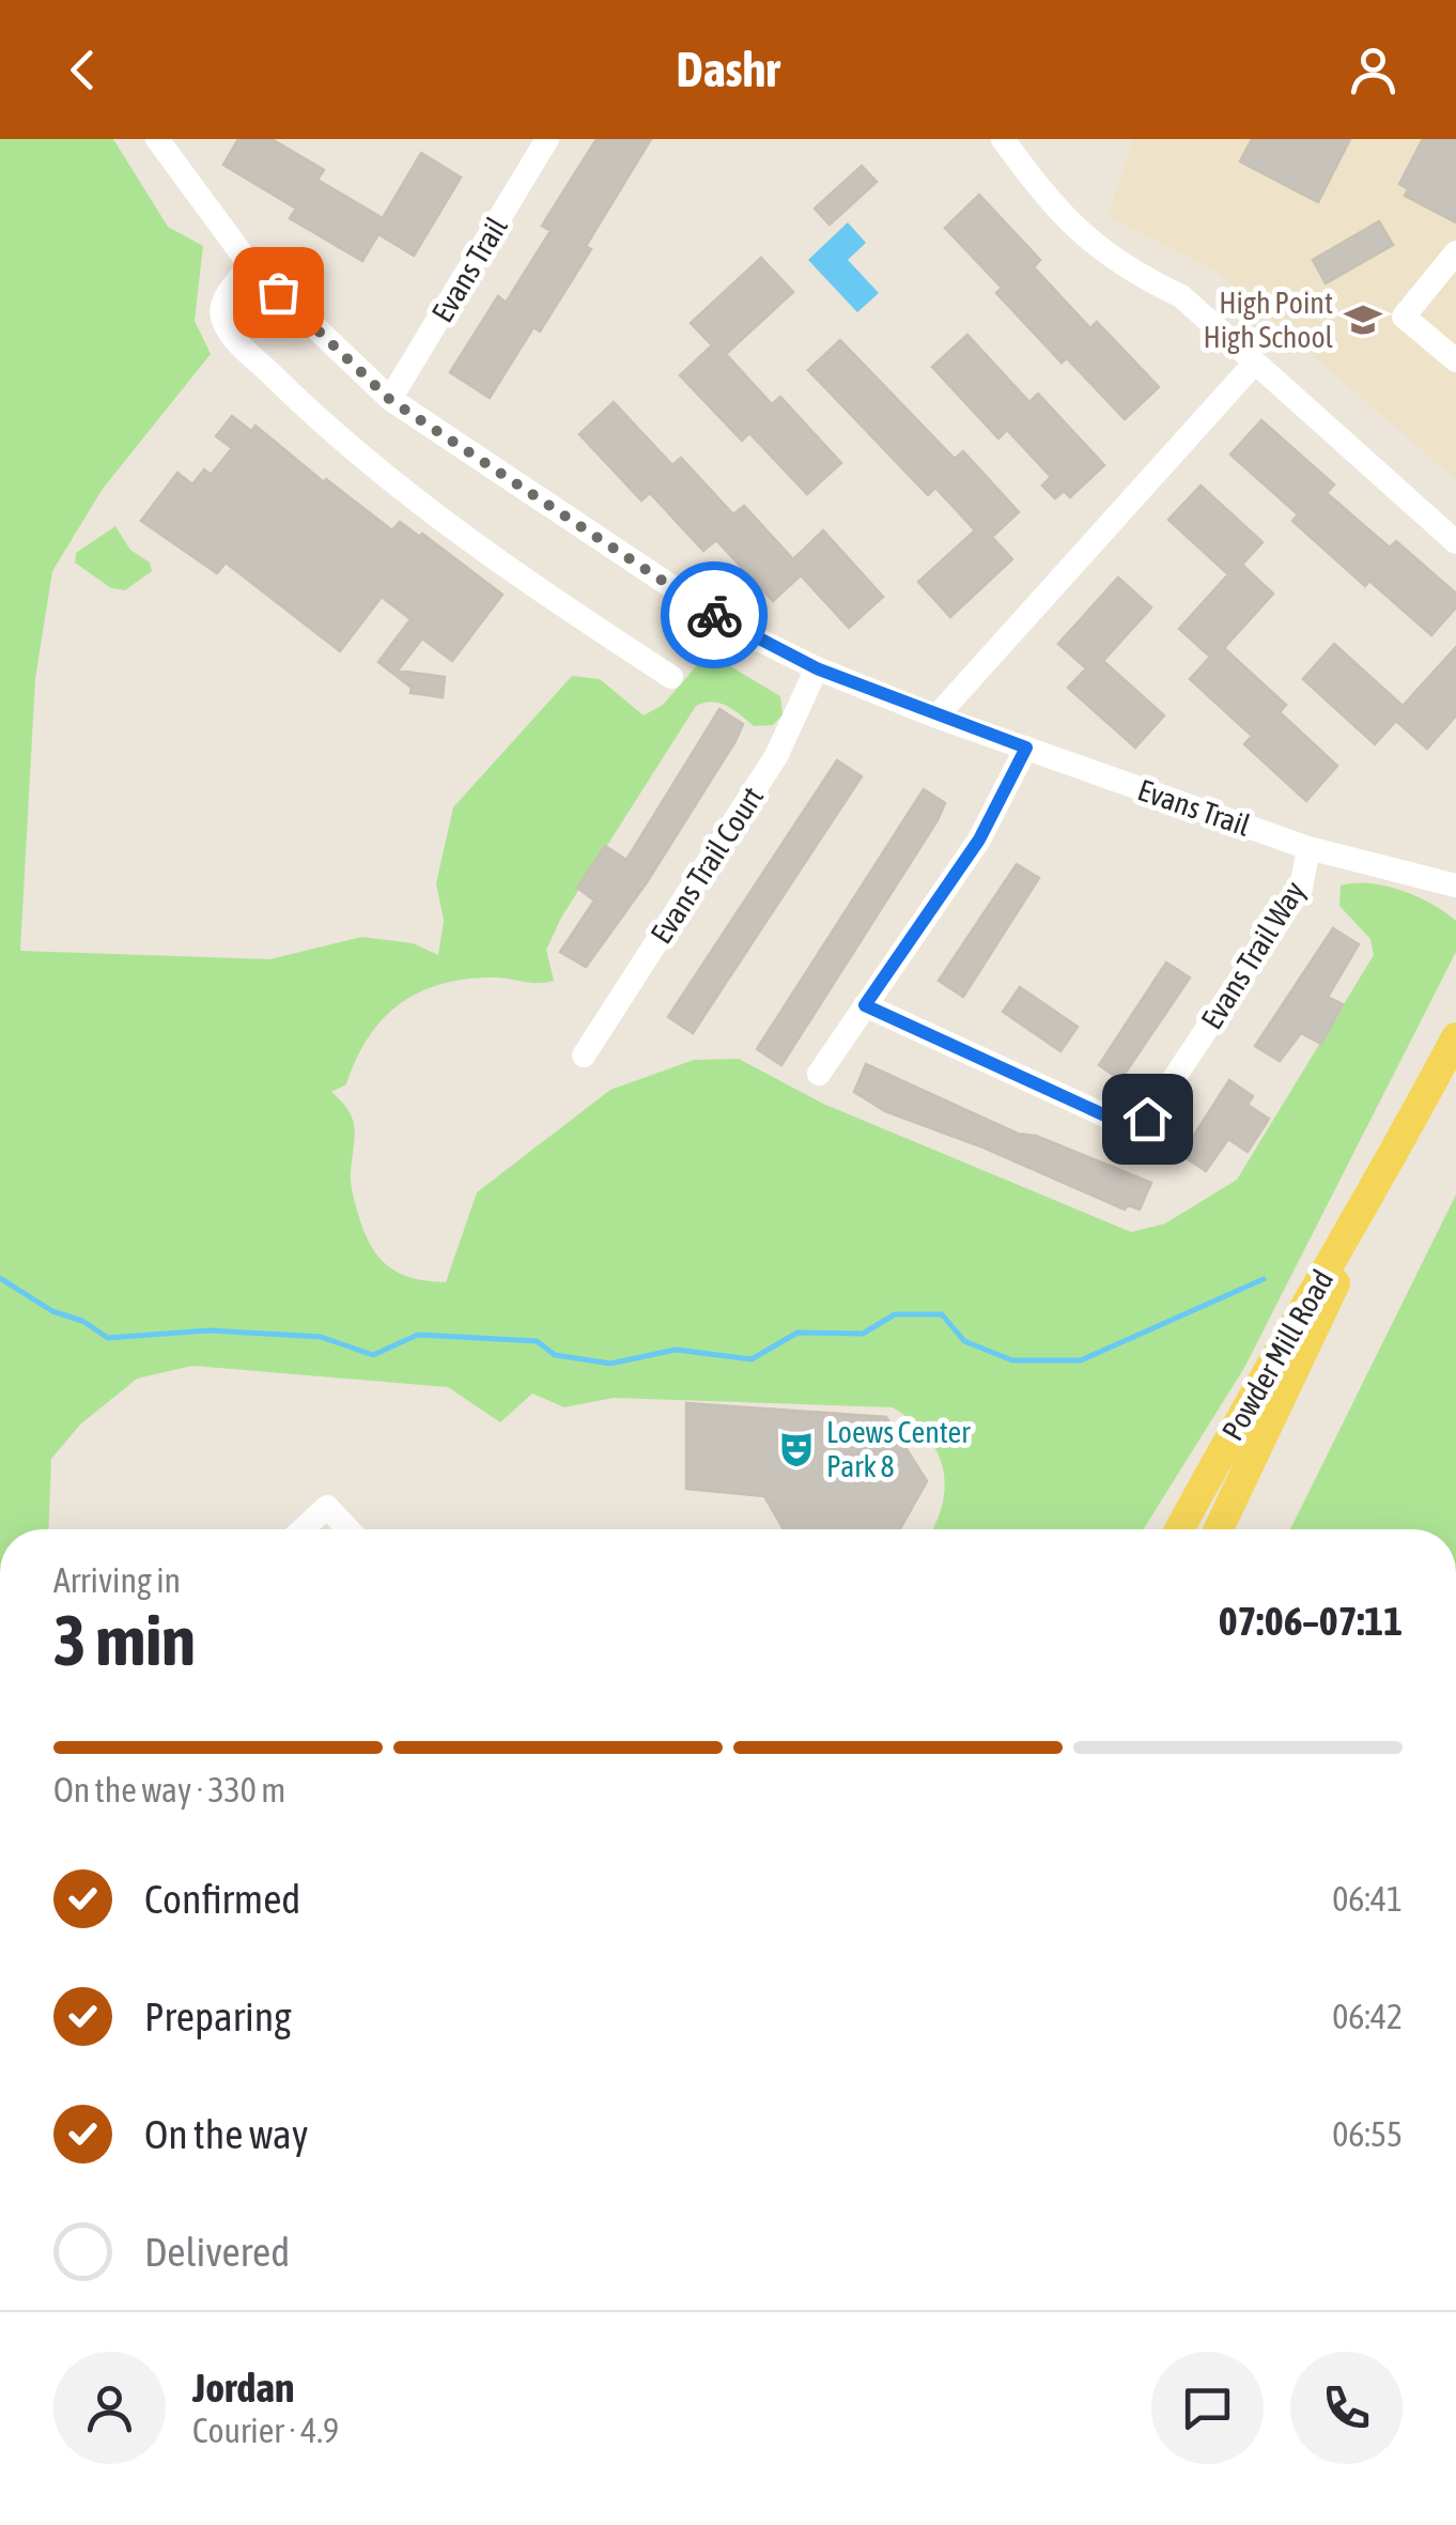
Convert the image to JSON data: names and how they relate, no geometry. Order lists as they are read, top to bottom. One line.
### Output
{"streets":{"main road":["Powder Mill Road"],"street":["Evans Trail","Evans Trail Court","Evans Trail Way"]},"crossings":[["Evans Trail","Evans Trail Court"],["Evans Trail","Evans Trail Way"]],"places":{"school or university":["High Point High School"],"theatre":["Loews Center Park 8"]},"page":{"header":"Dashr","heading":["3 min","Arriving in","07:06–07:11"],"panel":["Jordan","Courier · 4.9"],"bar":"On the way · 330 m","list":[["Confirmed","06:41"],["Preparing","06:42"],["On the way","06:55"],"Delivered"]}}
